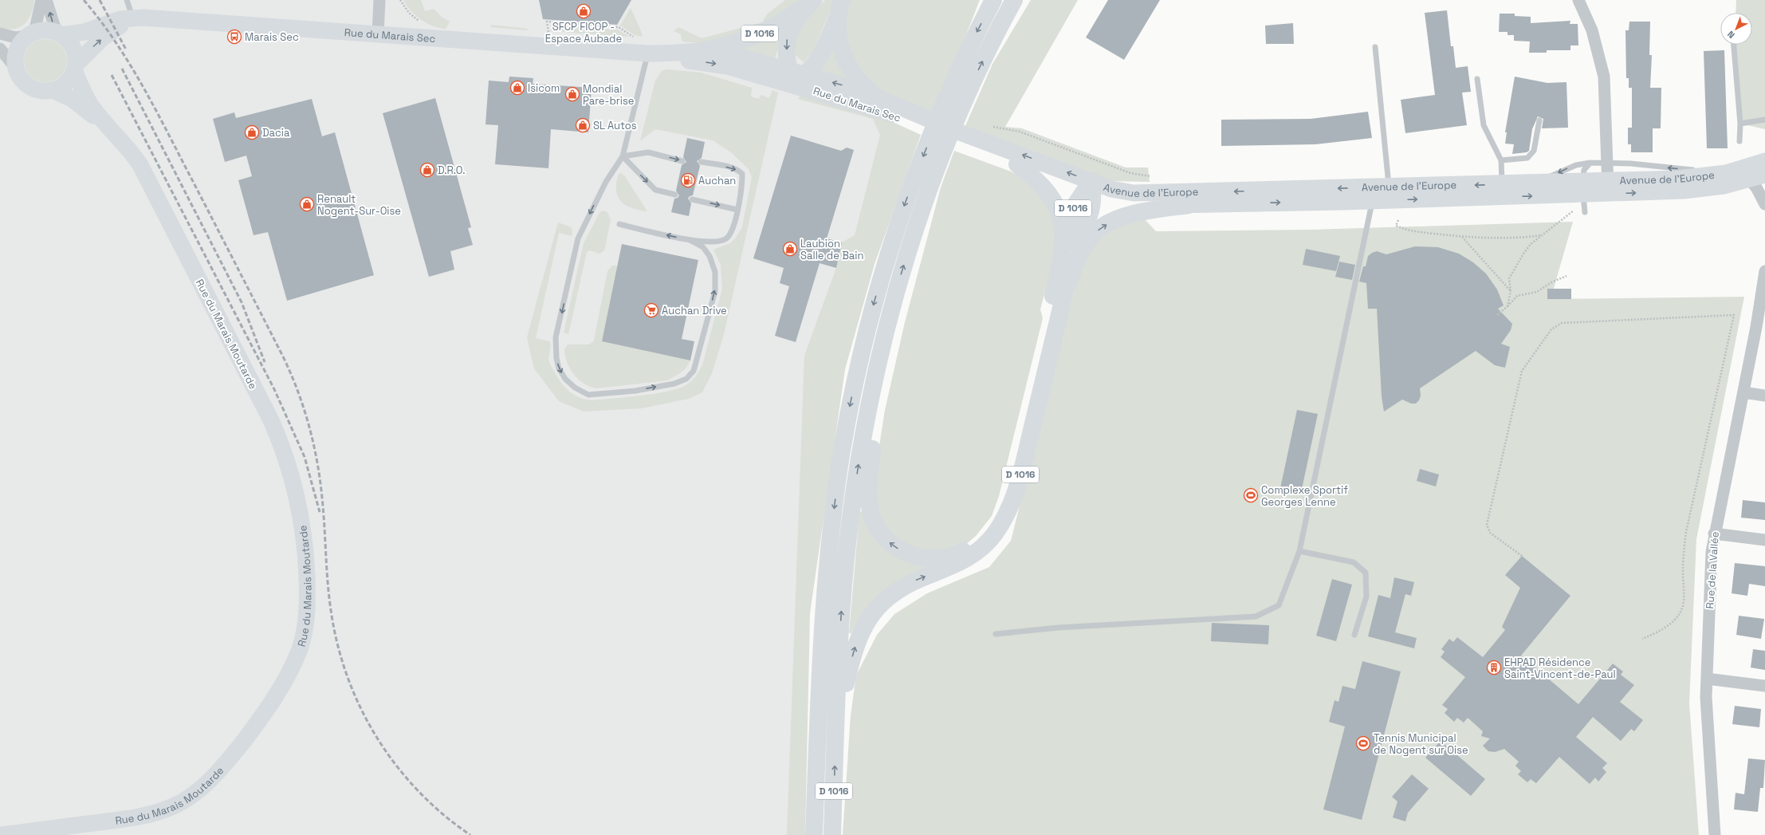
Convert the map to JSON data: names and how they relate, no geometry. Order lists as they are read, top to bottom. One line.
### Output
{"streets":{"highway":["D 1016"],"street":["Rue du Marais Sec","Avenue de l'Europe","Rue du Marais Moutarde","Rue de la Vallée"]},"crossings":[["D 1016","Rue du Marais Sec"],["D 1016","Avenue de l'Europe"],["Rue du Marais Sec","Avenue de l'Europe"],["Rue du Marais Sec","Rue du Marais Moutarde"]],"places":{"shop":["SFCP FICOP - Espace Aubade","Isicom","Mondial Pare-brise","SL Autos","Dacia","D.R.O.","Renault Nogent-Sur-Oise","Laubion Salle de Bain"],"bus stop":["Marais Sec"],"fuel station":["Auchan"],"supermarket":["Auchan Drive"],"sports":["Complexe Sportif Georges Lenne","Tennis Municipal de Nogent sur Oise"],"building":["EHPAD Résidence Saint-Vincent-de-Paul"]},"north":"bottom left"}
